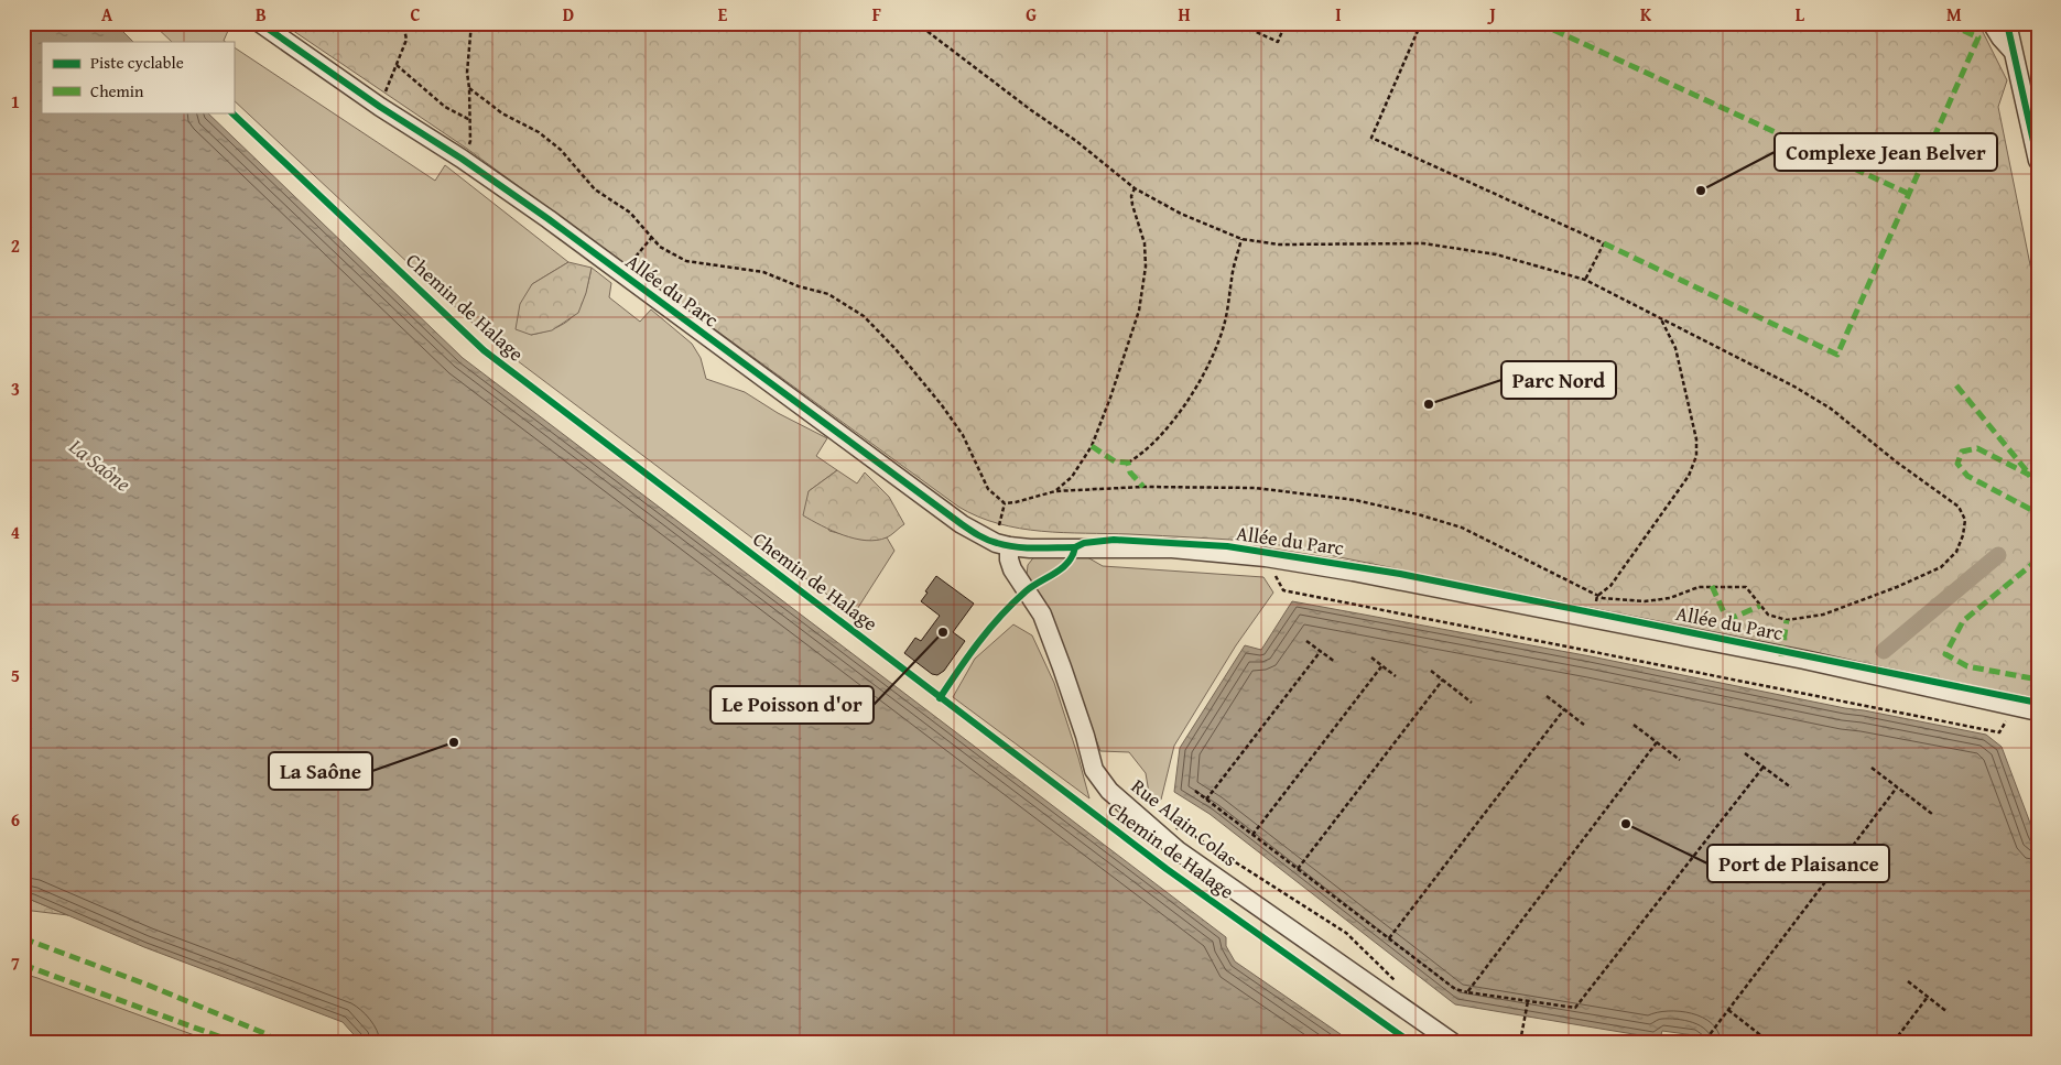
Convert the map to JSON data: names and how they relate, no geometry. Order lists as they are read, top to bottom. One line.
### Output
{"streets":{"street":["Allée du Parc","Rue Alain Colas"],"cycle path":["Chemin de Halage"]},"crossings":[["Allée du Parc","Rue Alain Colas"]],"water":["La Saône"],"places":["Complexe Jean Belver","Parc Nord","Le Poisson d'or","La Saône","Port de Plaisance"],"legend":["Piste cyclable","Chemin"],"grid":{"columns":["A","B","C","D","E","F","G","H","I","J","K","L","M"],"rows":["1","2","3","4","5","6","7"]}}
